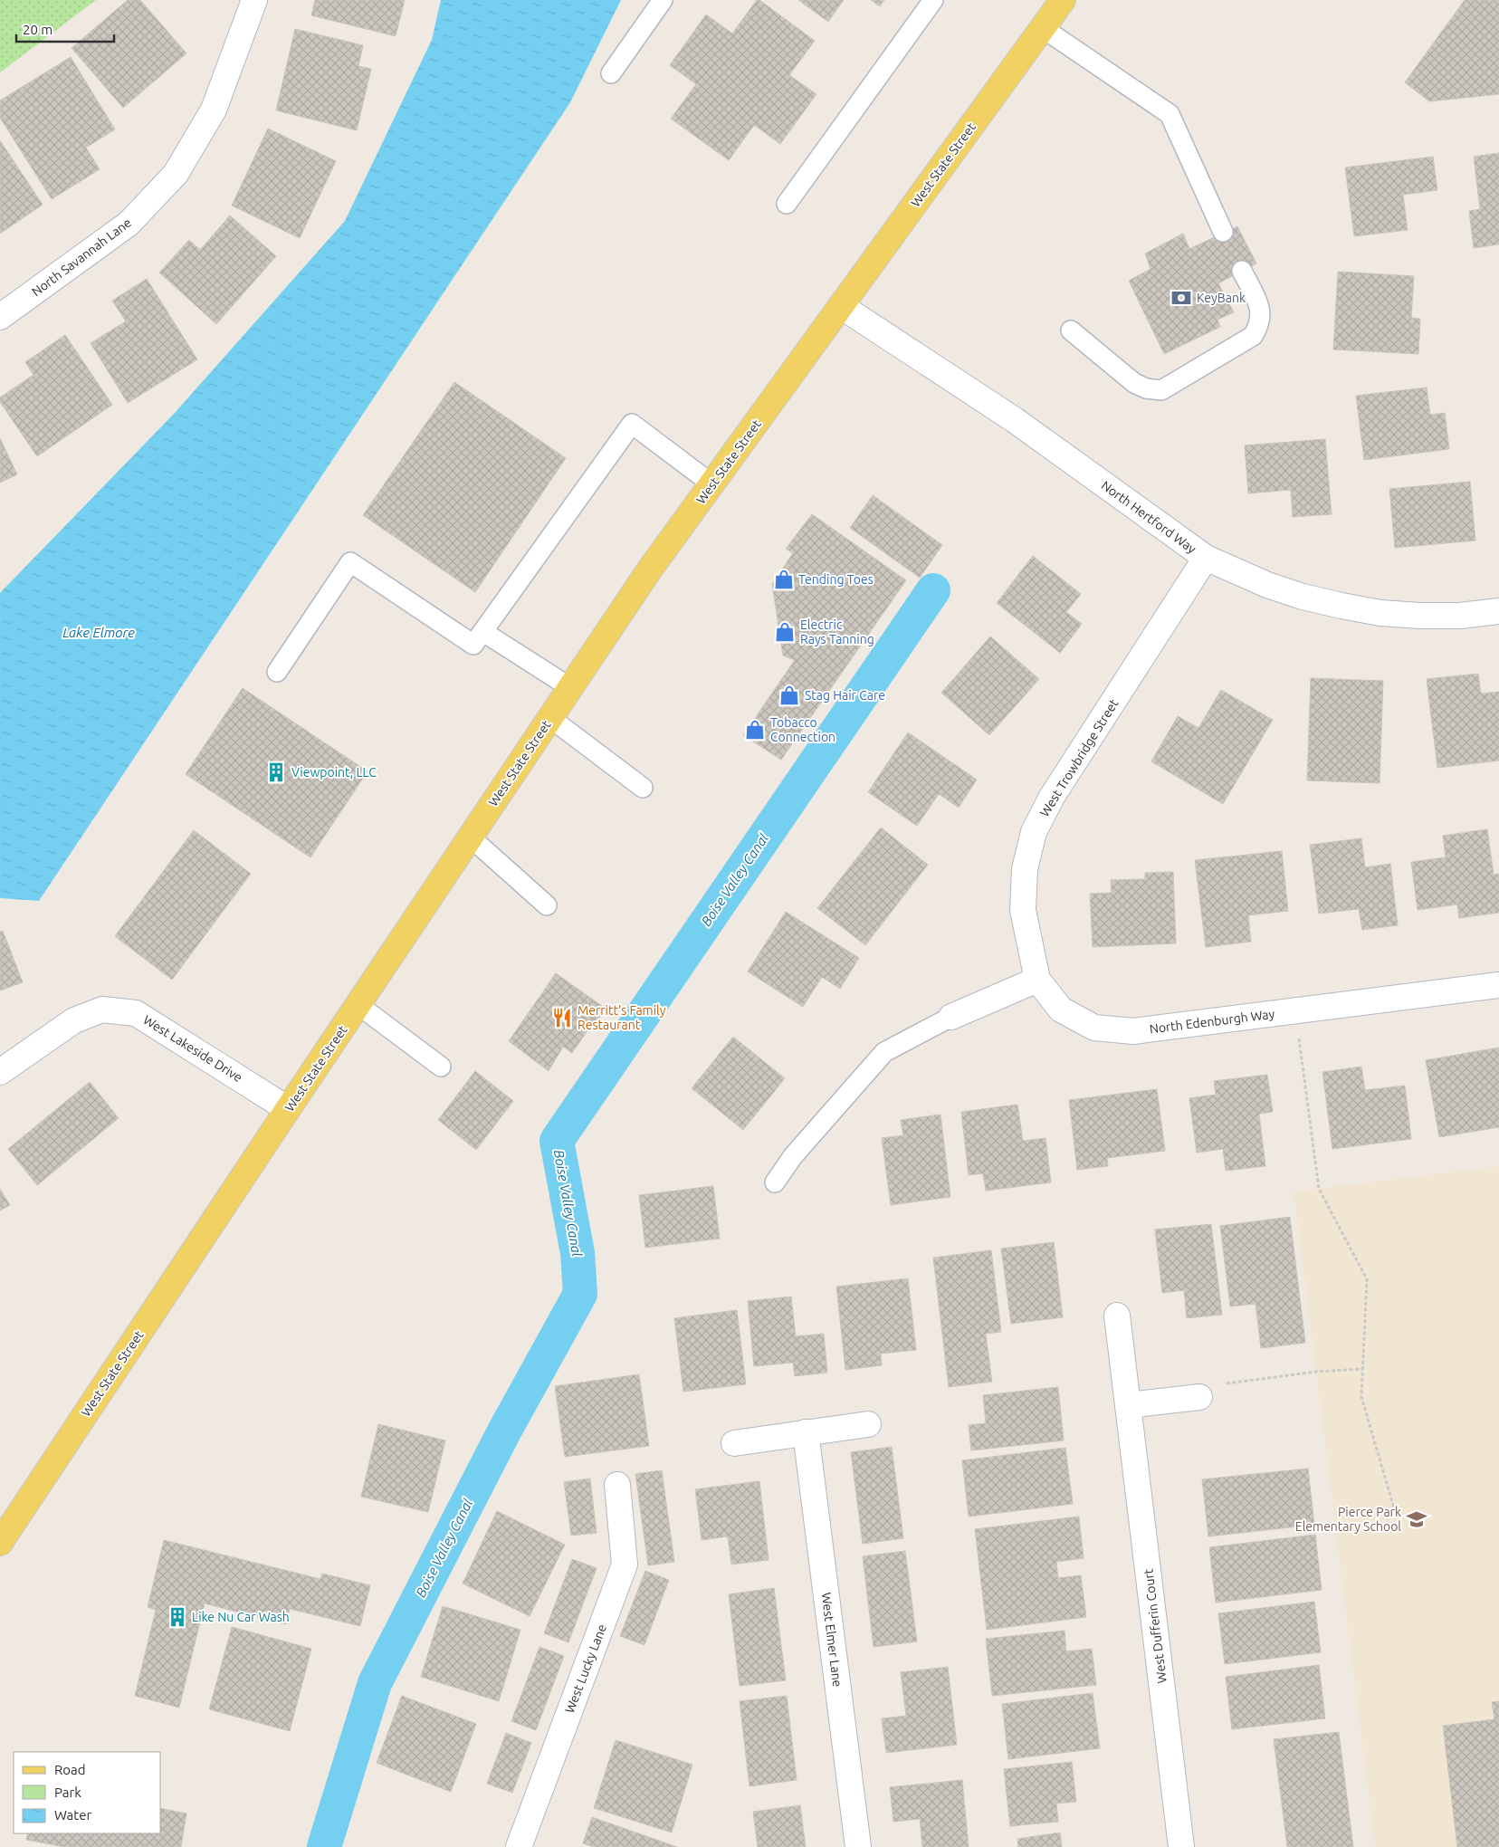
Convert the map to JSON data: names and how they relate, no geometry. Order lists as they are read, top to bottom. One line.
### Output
{"streets":{"main road":["West State Street"],"street":["North Savannah Lane","North Hertford Way","West Trowbridge Street","North Edenburgh Way","West Lakeside Drive","West Dufferin Court","West Elmer Lane","West Lucky Lane"]},"crossings":[["West State Street","North Hertford Way"],["West State Street","West Lakeside Drive"],["North Hertford Way","West Trowbridge Street"],["West Trowbridge Street","North Edenburgh Way"]],"water":["Lake Elmore","Boise Valley Canal"],"places":{"bank":["KeyBank"],"shop":["Tending Toes","Electric Rays Tanning","Stag Hair Care","Tobacco Connection"],"building":["Viewpoint, LLC","Like Nu Car Wash"],"restaurant":["Merritt's Family Restaurant"],"school or university":["Pierce Park Elementary School"]},"legend":["Road","Park","Water"],"scale_bar":"20 m"}
